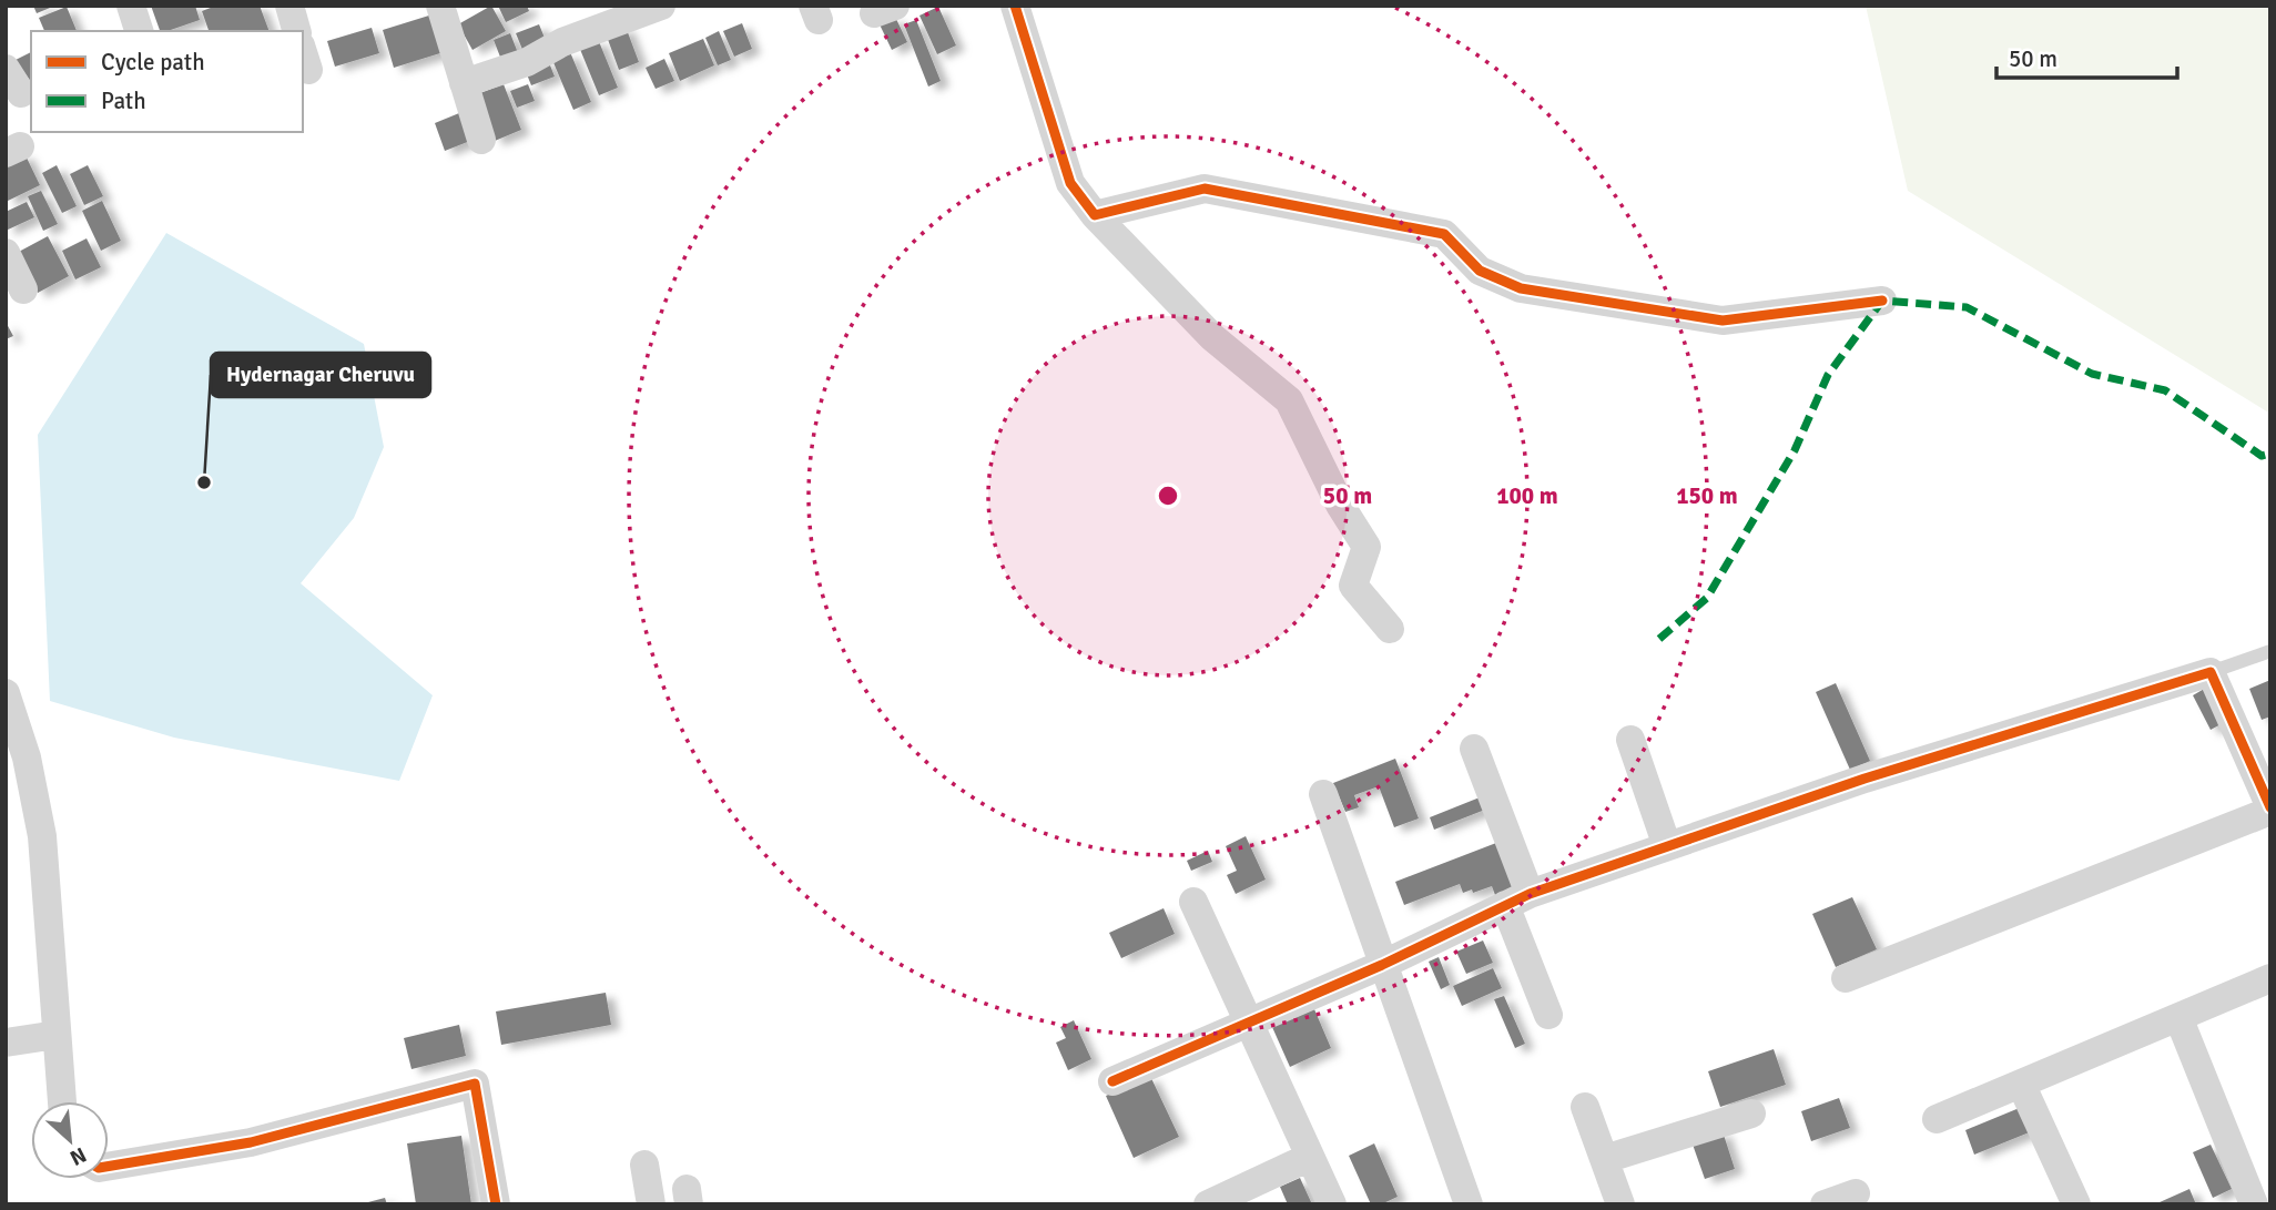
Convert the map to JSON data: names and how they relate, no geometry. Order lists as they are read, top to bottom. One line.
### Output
{"places":["Hydernagar Cheruvu"],"legend":["Cycle path","Path"],"scale_bar":"50 m","north":"bottom right","rings":["50 m","100 m","150 m"]}
